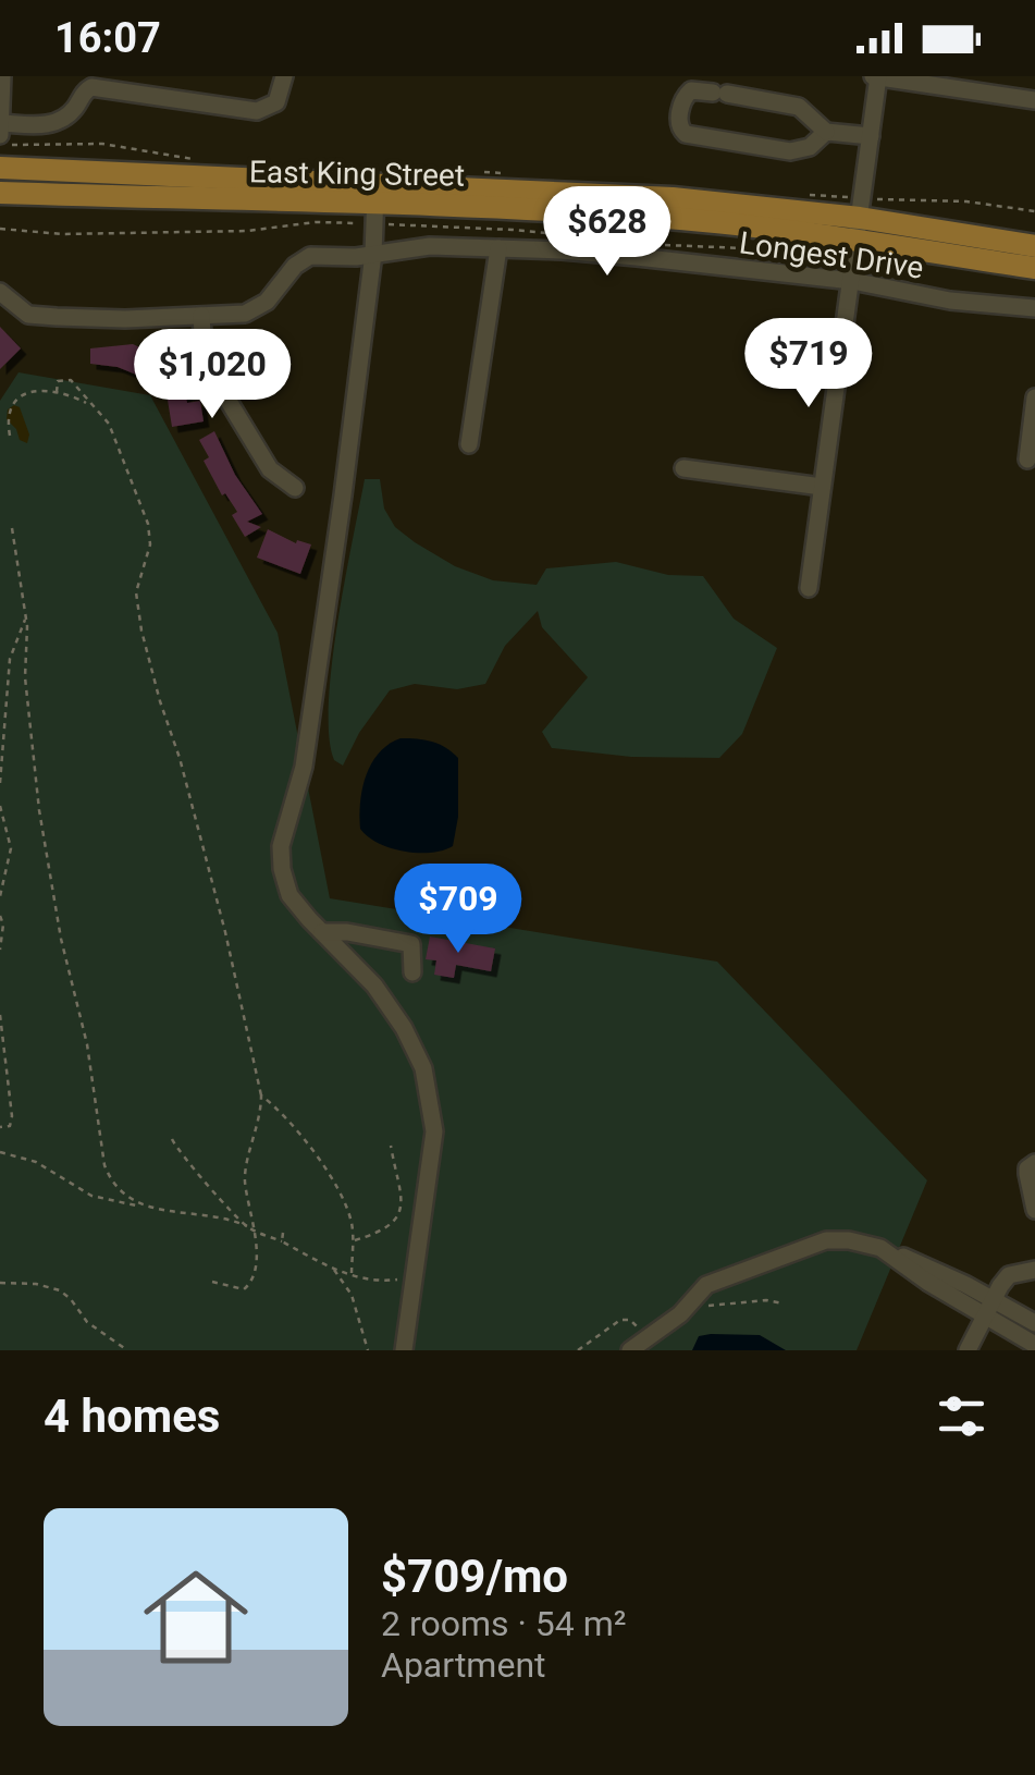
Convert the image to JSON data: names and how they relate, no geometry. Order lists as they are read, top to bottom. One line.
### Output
{"streets":{"main road":["East King Street"],"street":["Longest Drive"]},"page":{"status":"16:07","price":["$628","$719","$1,020","$709"],"heading":"4 homes","list":[{"name":"$709/mo","note":"2 rooms · 54 m² · Apartment"}]}}
